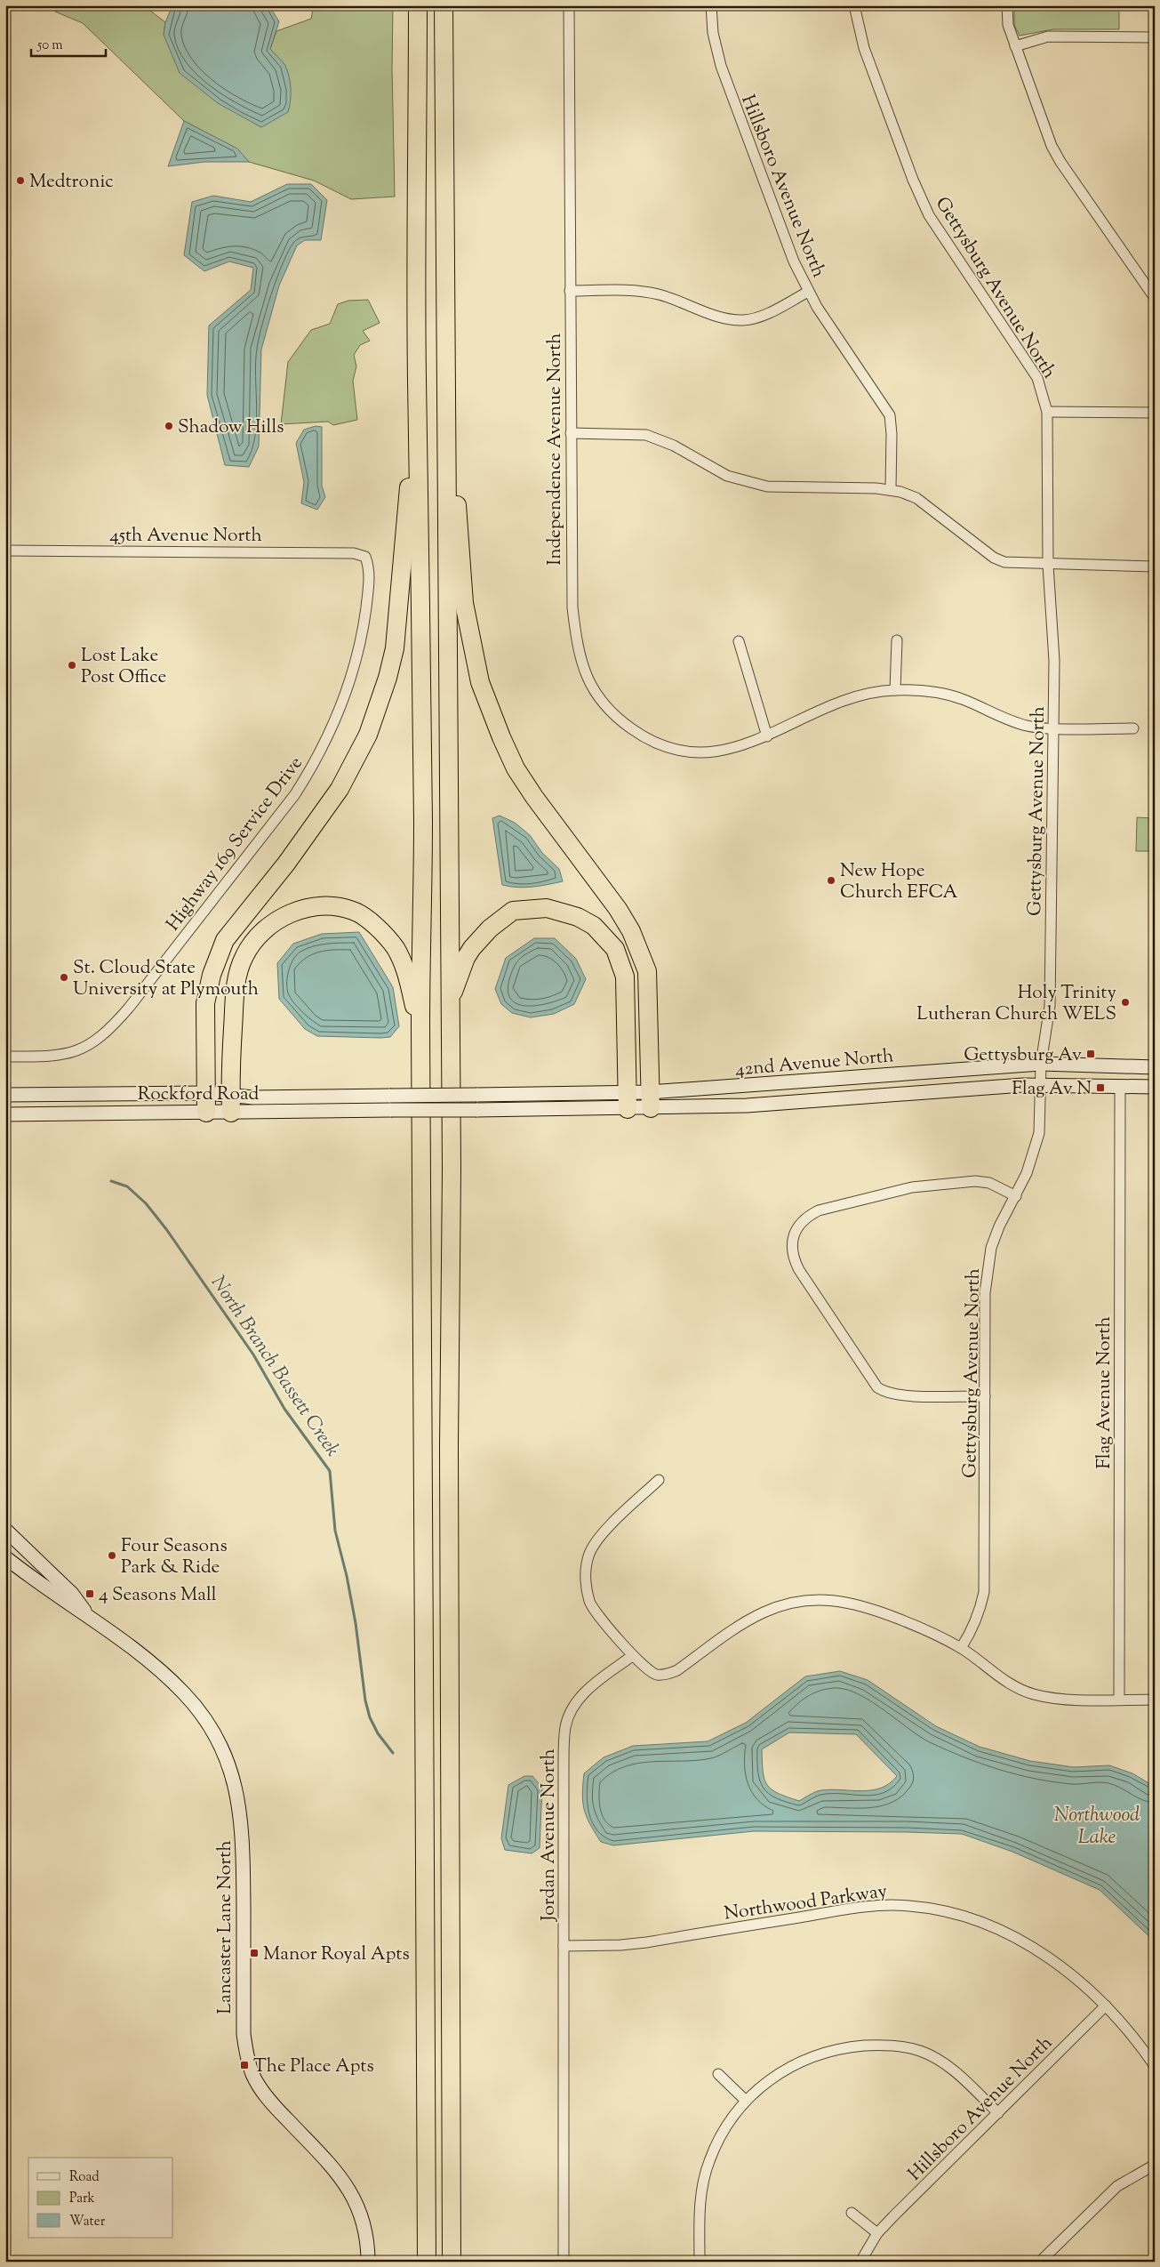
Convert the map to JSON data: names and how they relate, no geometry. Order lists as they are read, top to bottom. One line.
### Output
{"streets":{"main road":["42nd Avenue North","Rockford Road","Lancaster Lane North"],"street":["Hillsboro Avenue North","Gettysburg Avenue North","Independence Avenue North","45th Avenue North","Highway 169 Service Drive","Flag Avenue North","Jordan Avenue North","Northwood Parkway"]},"crossings":[["Hillsboro Avenue North","Northwood Parkway"],["Gettysburg Avenue North","Independence Avenue North"],["Gettysburg Avenue North","42nd Avenue North"],["45th Avenue North","Highway 169 Service Drive"],["42nd Avenue North","Rockford Road"],["42nd Avenue North","Flag Avenue North"],["Jordan Avenue North","Northwood Parkway"]],"water":["North Branch Bassett Creek","Northwood Lake"],"places":{"other":["Medtronic","Shadow Hills","Lost Lake Post Office","New Hope Church EFCA","St. Cloud State University at Plymouth","Holy Trinity Lutheran Church WELS","Four Seasons Park & Ride"],"transit":["Gettysburg Av","Flag Av N","4 Seasons Mall","Manor Royal Apts","The Place Apts"]},"legend":["Road","Park","Water"],"scale_bar":"50 m"}
